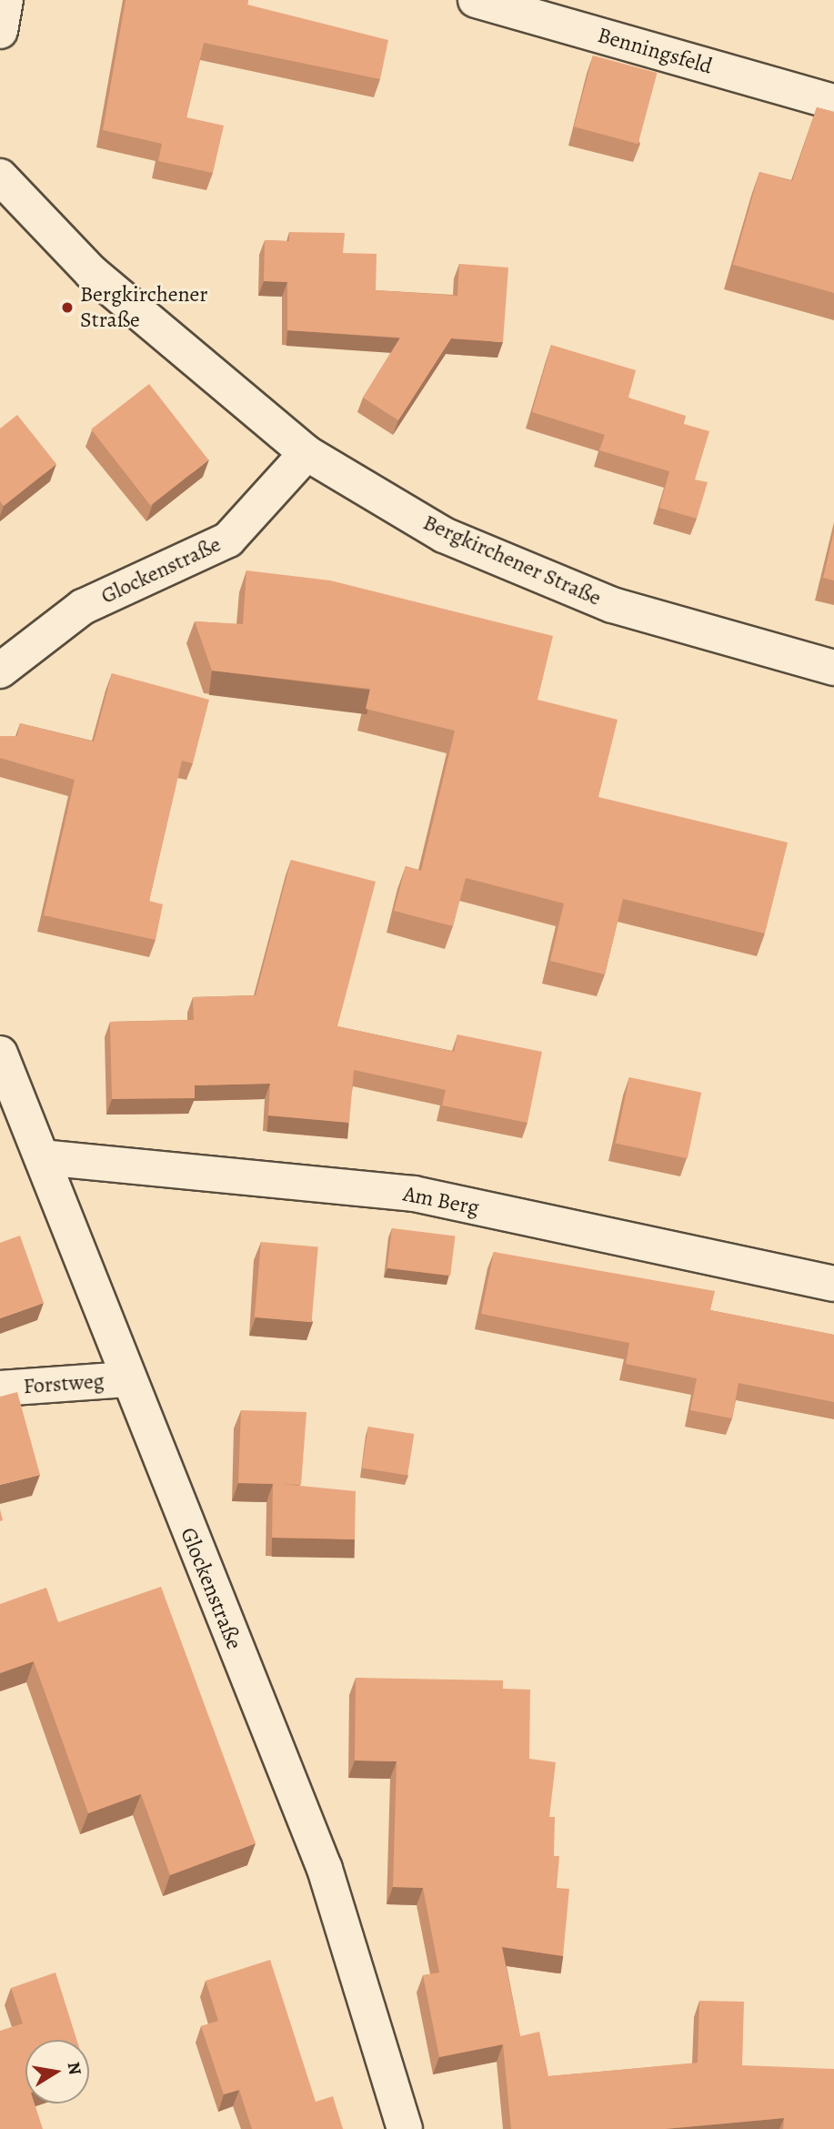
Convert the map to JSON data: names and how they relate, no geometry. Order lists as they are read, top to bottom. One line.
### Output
{"streets":{"street":["Benningsfeld","Bergkirchener Straße","Glockenstraße","Am Berg","Forstweg"]},"crossings":[["Bergkirchener Straße","Glockenstraße"],["Glockenstraße","Am Berg"],["Glockenstraße","Forstweg"]],"places":["Bergkirchener Straße"],"north":"right"}
